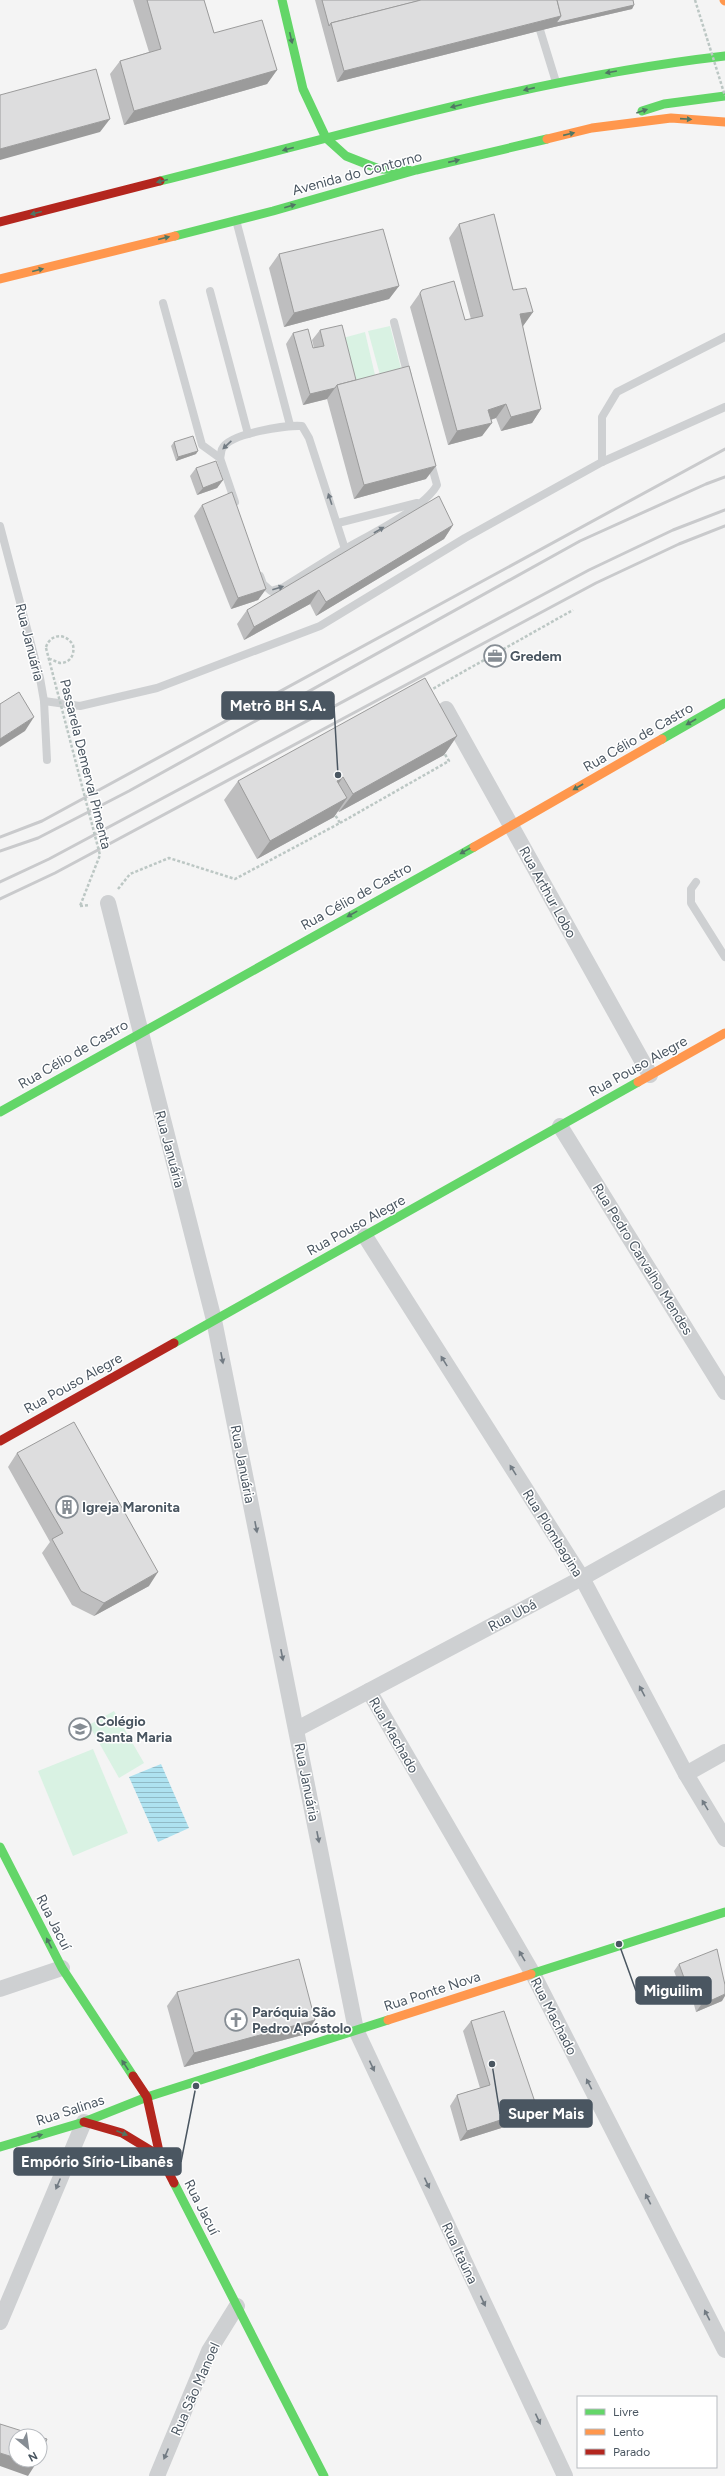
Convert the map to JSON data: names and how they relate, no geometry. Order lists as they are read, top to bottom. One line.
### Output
{"streets":{"street":["Avenida do Contorno","Rua Januária","Rua Célio de Castro","Rua Arthur Lobo","Rua Pouso Alegre","Rua Pedro Carvalho Mendes","Rua Plombagina","Rua Ubá","Rua Machado","Rua Jacuí","Rua Ponte Nova","Rua Salinas","Rua Itaúna","Rua São Manoel"],"path":["Passarela Demerval Pimenta"]},"crossings":[["Rua Januária","Rua Célio de Castro"],["Rua Januária","Passarela Demerval Pimenta"],["Rua Januária","Rua Pouso Alegre"],["Rua Januária","Rua Ubá"],["Rua Januária","Rua Ponte Nova"],["Rua Januária","Rua Itaúna"],["Rua Célio de Castro","Rua Arthur Lobo"],["Rua Arthur Lobo","Rua Pouso Alegre"],["Rua Pouso Alegre","Rua Pedro Carvalho Mendes"],["Rua Pouso Alegre","Rua Plombagina"],["Rua Plombagina","Rua Ubá"],["Rua Ubá","Rua Machado"],["Rua Machado","Rua Ponte Nova"],["Rua Jacuí","Rua Ponte Nova"],["Rua Jacuí","Rua Salinas"],["Rua Jacuí","Rua São Manoel"],["Rua Ponte Nova","Rua Salinas"],["Rua Ponte Nova","Rua Itaúna"]],"one_way":["Rua Januária","Rua Célio de Castro","Rua Plombagina","Rua Machado","Rua Jacuí","Rua Salinas","Rua Itaúna","Rua São Manoel"],"places":{"office":["Gredem"],"other":["Metrô BH S.A.","Miguilim","Super Mais","Empório Sírio-Libanês"],"building":["Igreja Maronita"],"school or university":["Colégio Santa Maria"],"church":["Paróquia São Pedro Apóstolo"]},"legend":["Livre","Lento","Parado"],"north":"bottom right"}
